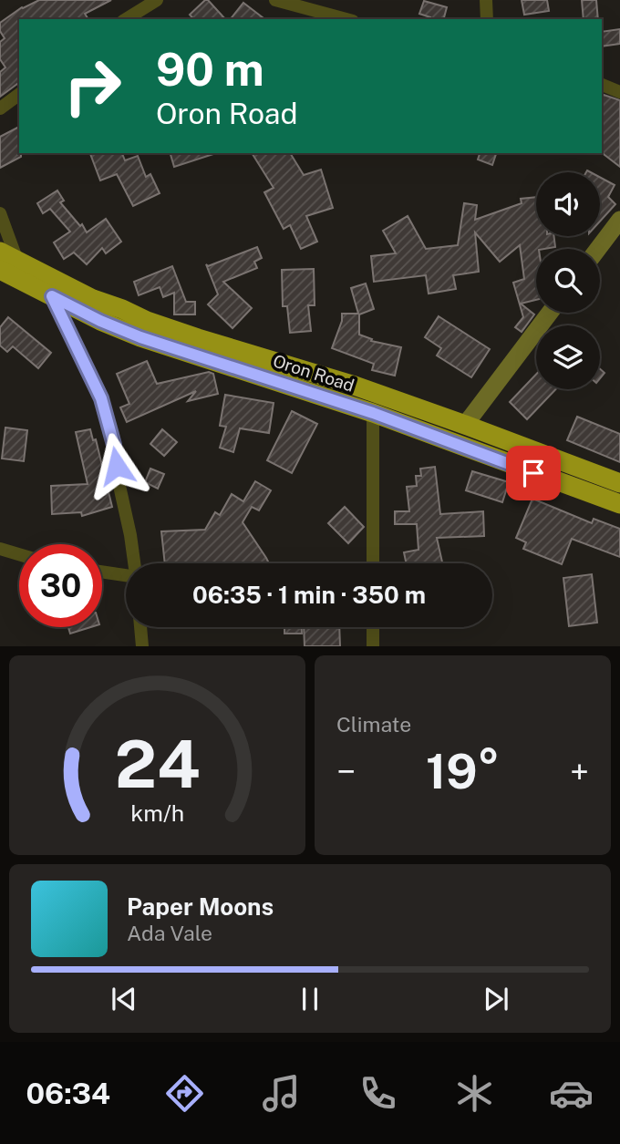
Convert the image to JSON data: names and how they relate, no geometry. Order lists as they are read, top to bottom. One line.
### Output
{"streets":{"highway":["Oron Road"]},"page":{"turn":["90 m","Oron Road"],"limit":"30","trip":"06:35 · 1 min · 350 m","tile":"Climate","heat":["−","19°","+"],"song":["Paper Moons","Ada Vale"],"tabs":"06:34","gauge":["24","km/h"]}}
